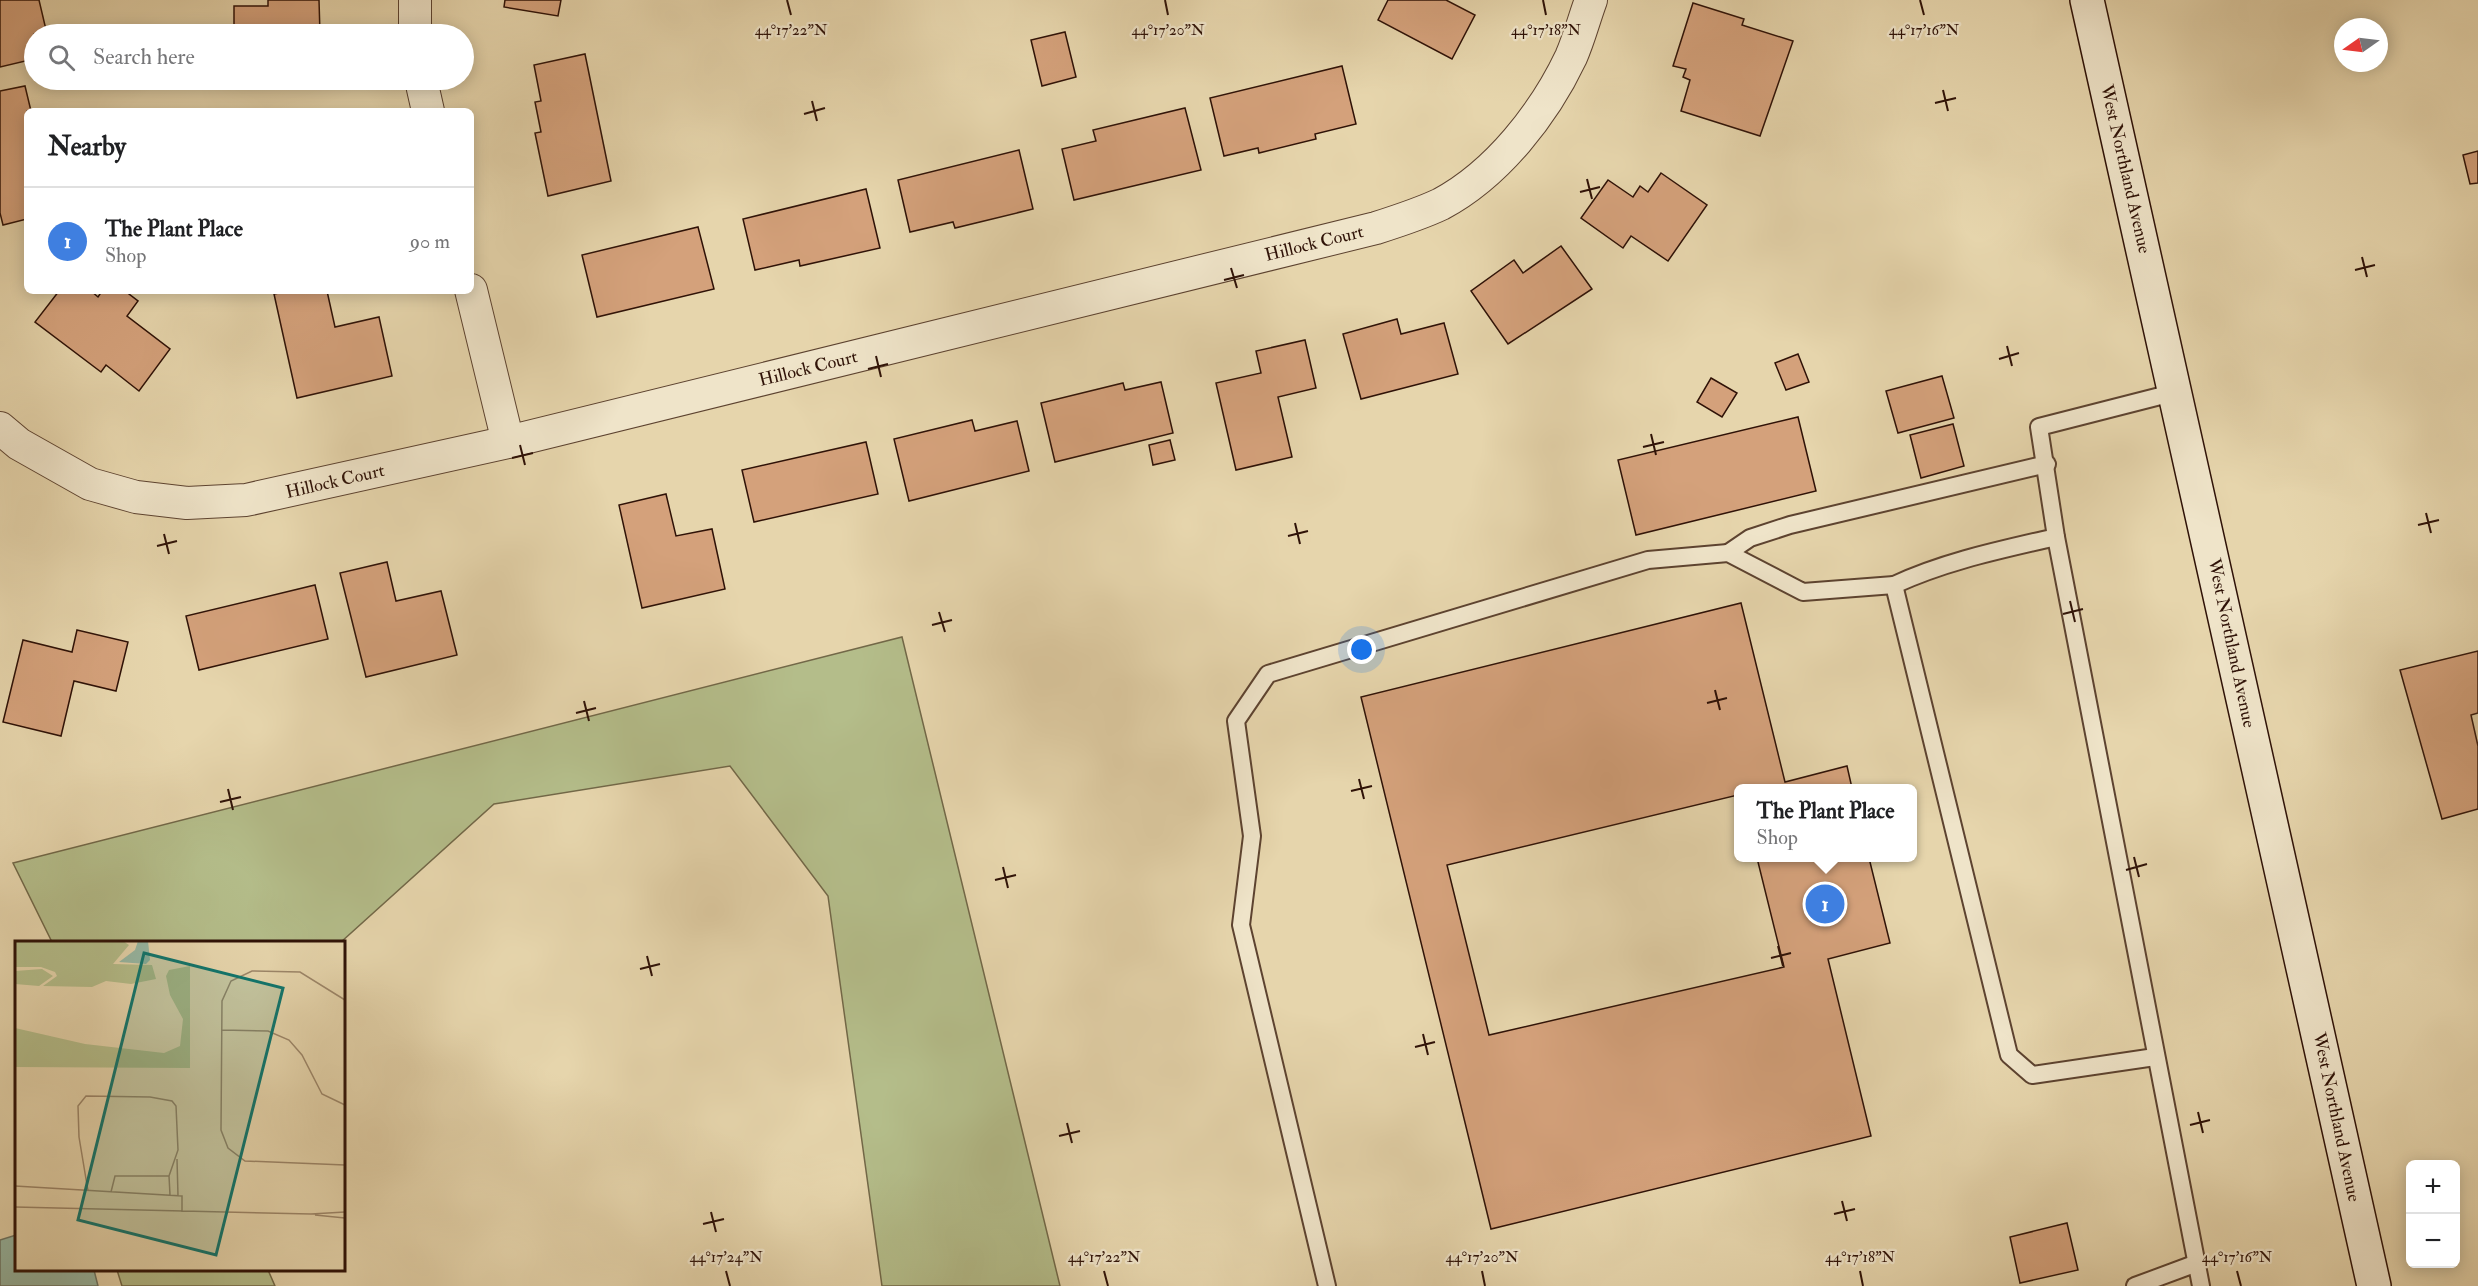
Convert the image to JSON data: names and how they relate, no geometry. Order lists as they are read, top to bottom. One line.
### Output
{"streets":{"main road":["West Northland Avenue"],"street":["Hillock Court"]},"north":"left","page":{"search":"Search here","heading":"Nearby","list":[{"mark":"1","name":"The Plant Place","note":"Shop","value":"90 m"}],"popup":["The Plant Place","Shop"],"pins":"1","map_buttons":["+","−"]},"coordinates":["44°17'22\"N","44°17'20\"N","44°17'18\"N","44°17'16\"N","44°17'24\"N"]}
